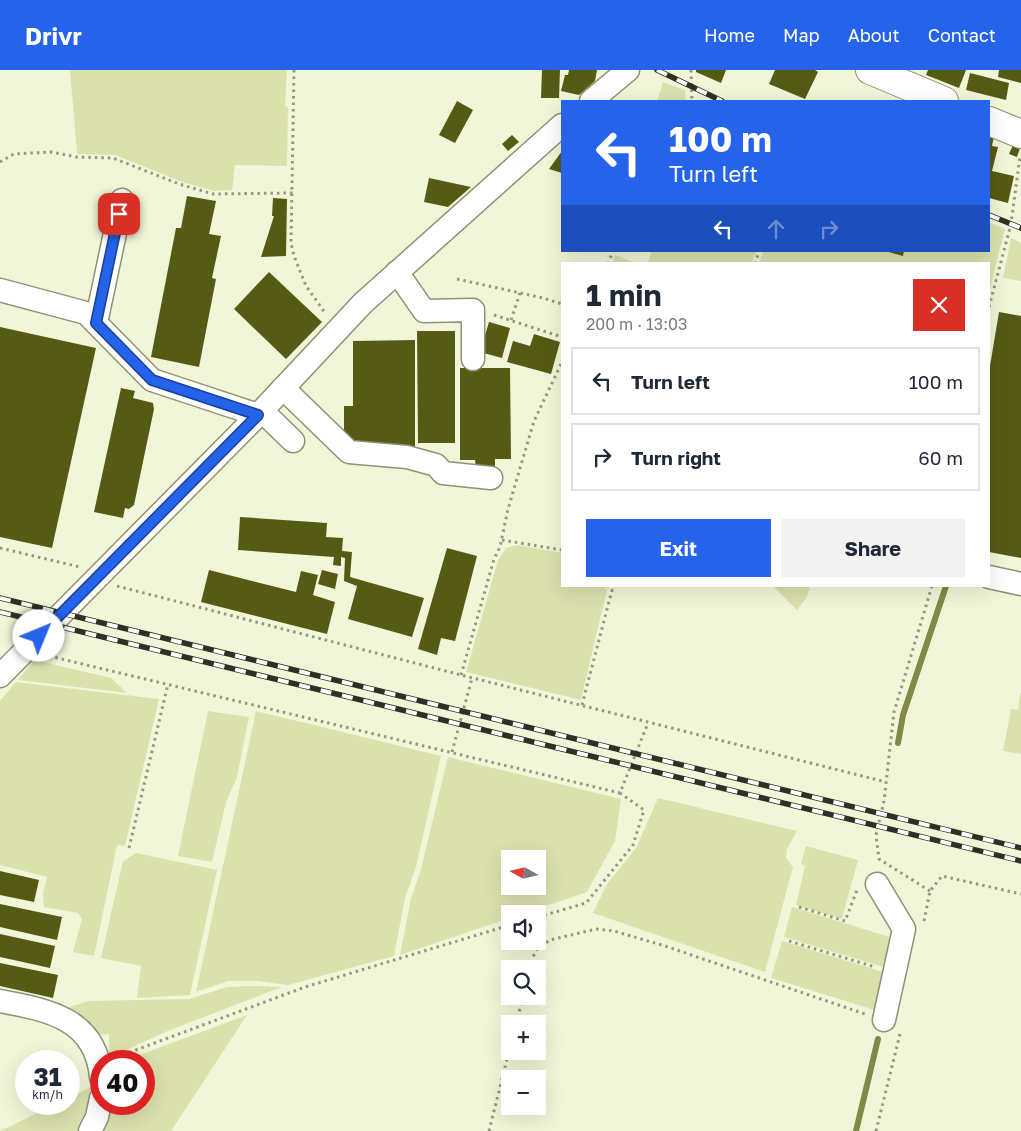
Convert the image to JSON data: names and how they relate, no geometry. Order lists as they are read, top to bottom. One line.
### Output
{"north":"left","page":{"header":"Drivr","nav":["Home","Map","About","Contact"],"turn":["100 m","Turn left"],"heading":["1 min","200 m · 13:03"],"list":[{"name":"Turn left","value":"100 m"},{"name":"Turn right","value":"60 m"}],"buttons":["Exit","Share"],"map_buttons":["+","−"],"speed":"31 km/h","limit":"40"}}
